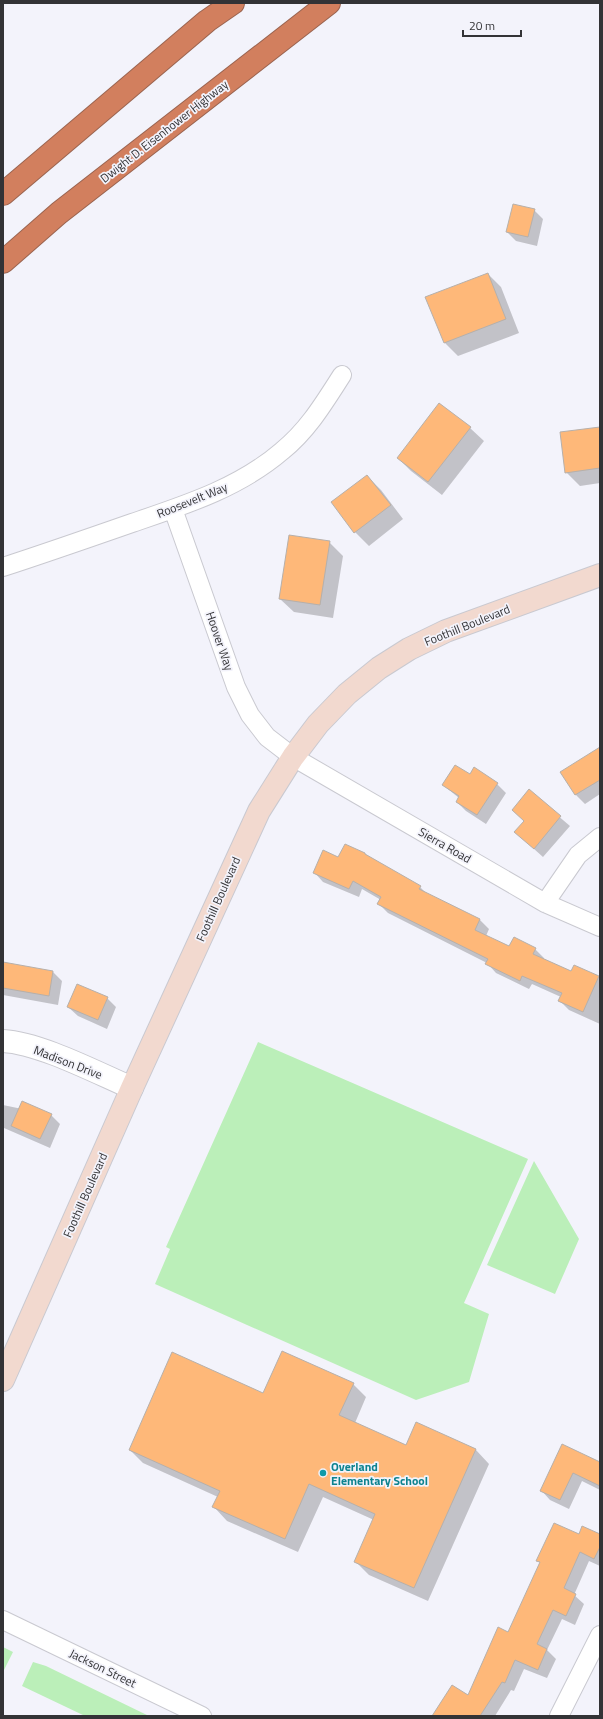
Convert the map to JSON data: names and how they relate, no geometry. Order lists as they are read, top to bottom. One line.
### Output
{"streets":{"highway":["Dwight D. Eisenhower Highway"],"main road":["Foothill Boulevard"],"street":["Roosevelt Way","Hoover Way","Sierra Road","Madison Drive","Jackson Street"]},"crossings":[["Roosevelt Way","Hoover Way"],["Foothill Boulevard","Hoover Way"],["Foothill Boulevard","Sierra Road"],["Foothill Boulevard","Madison Drive"],["Hoover Way","Sierra Road"]],"places":["Overland Elementary School"],"scale_bar":"20 m"}
